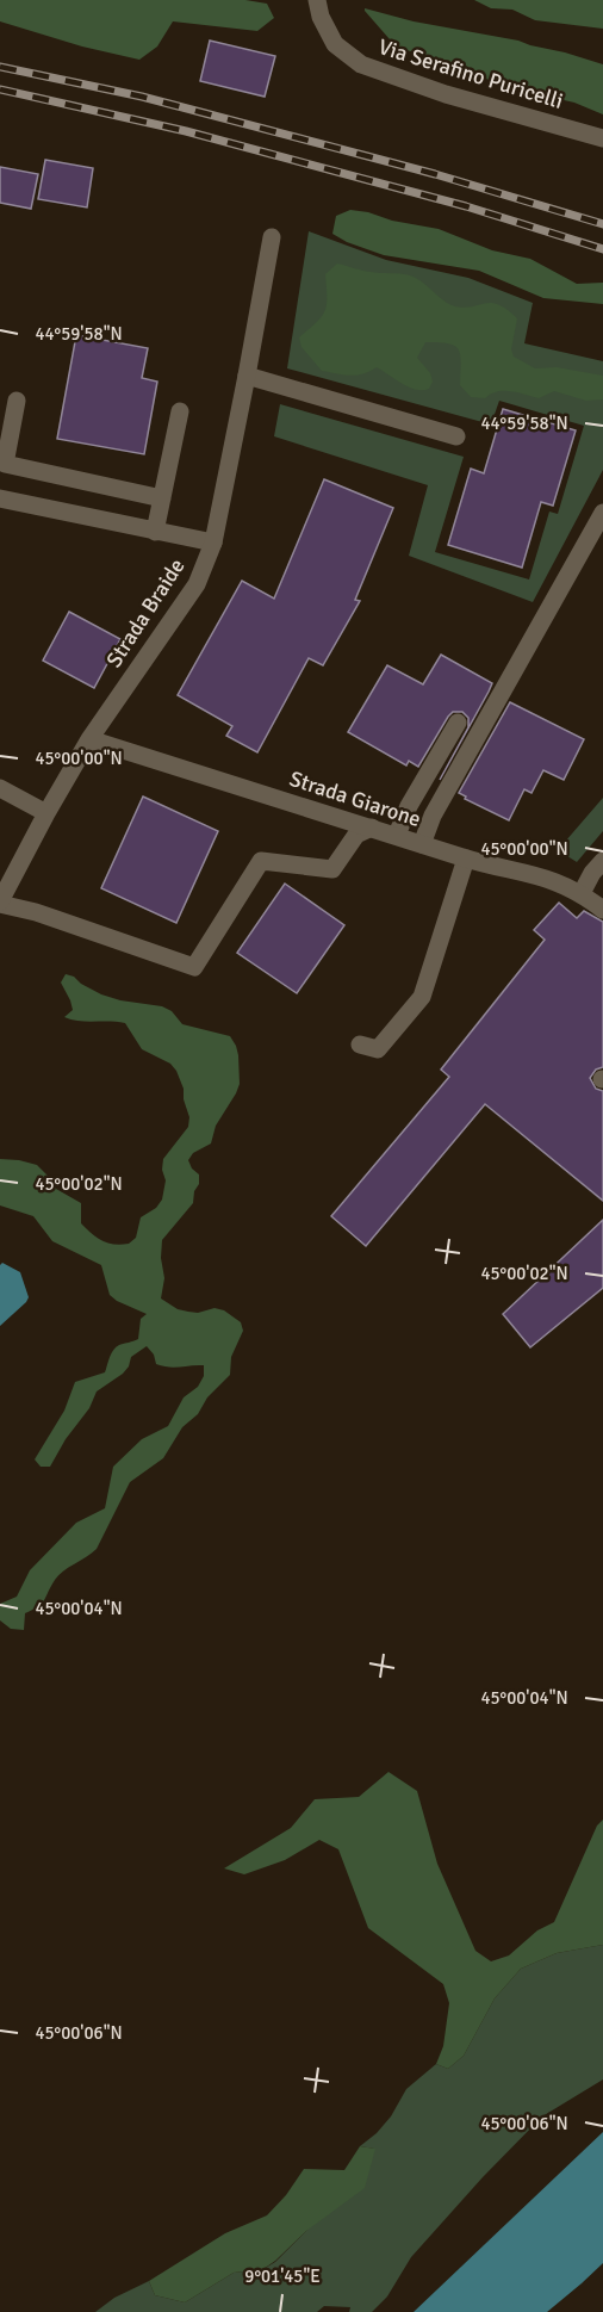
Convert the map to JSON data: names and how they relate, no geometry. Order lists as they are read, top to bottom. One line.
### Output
{"streets":{"street":["Via Serafino Puricelli","Strada Braide","Strada Giarone"]},"crossings":[["Strada Braide","Strada Giarone"]],"coordinates":["44°59'58\"N","45°00'00\"N","45°00'02\"N","45°00'04\"N","45°00'06\"N","9°01'45\"E"]}
